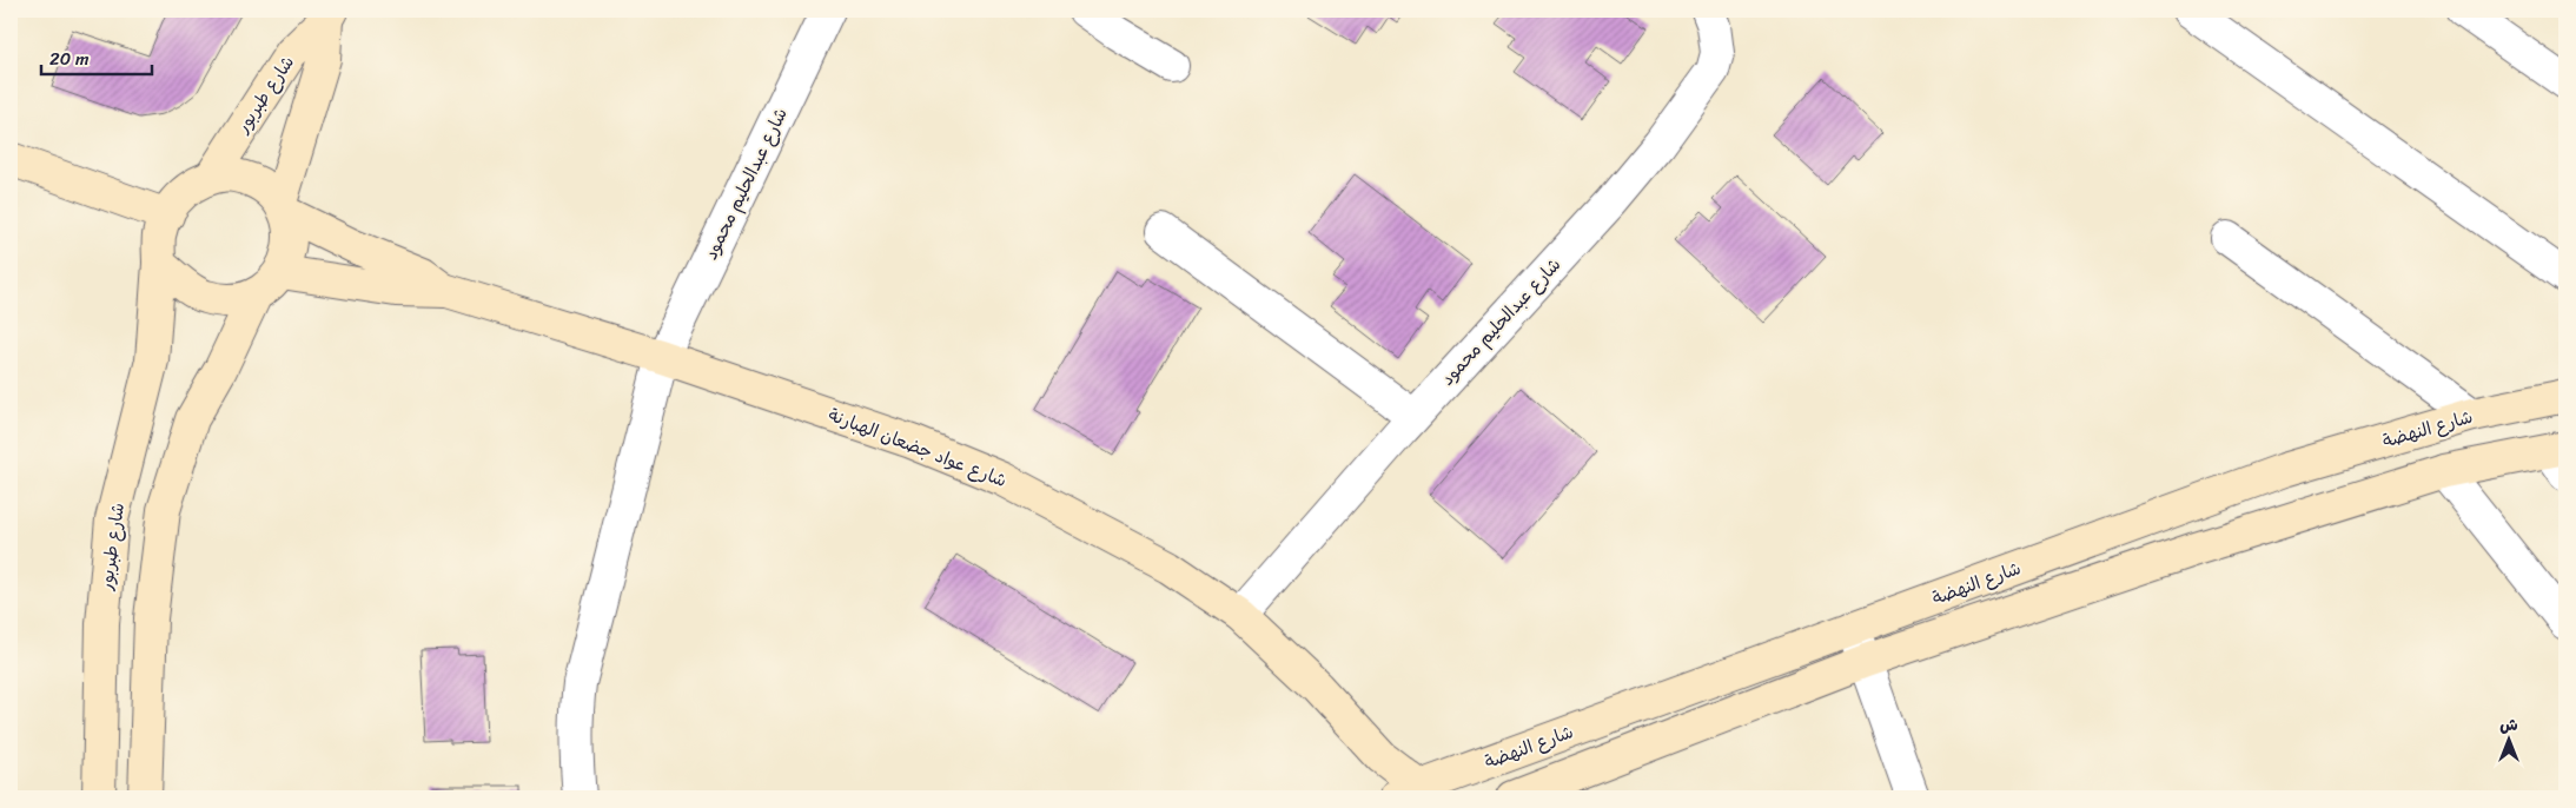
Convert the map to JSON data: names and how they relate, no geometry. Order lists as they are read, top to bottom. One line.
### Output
{"streets":{"street":["شارع طبربور","شارع عبدالحليم محمود","شارع النهضة","شارع عواد جضعان الهبارنة"]},"crossings":[["شارع طبربور","شارع عواد جضعان الهبارنة"],["شارع عبدالحليم محمود","شارع عواد جضعان الهبارنة"],["شارع النهضة","شارع عواد جضعان الهبارنة"]],"scale_bar":"20 m","north":"top"}
